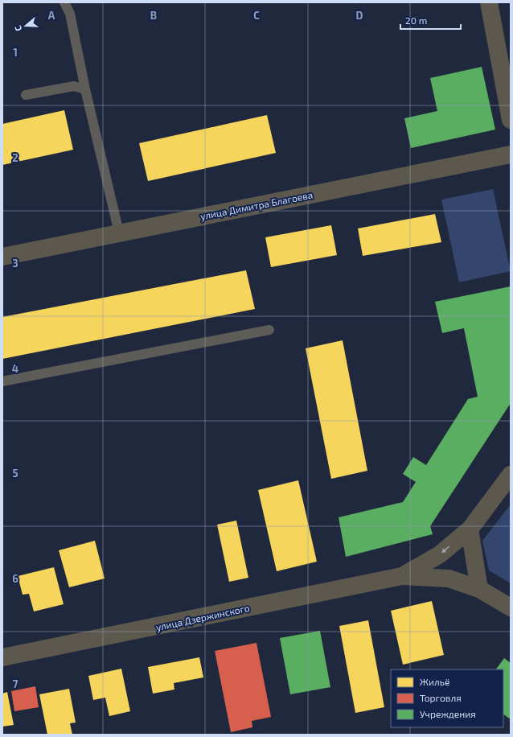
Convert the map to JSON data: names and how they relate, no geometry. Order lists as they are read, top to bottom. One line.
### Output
{"streets":{"street":["улица Димитра Благоева","улица Дзержинского"]},"legend":["Жильё","Торговля","Учреждения"],"scale_bar":"20 m","north":"left","grid":{"columns":["A","B","C","D"],"rows":["1","2","3","4","5","6","7"]}}
